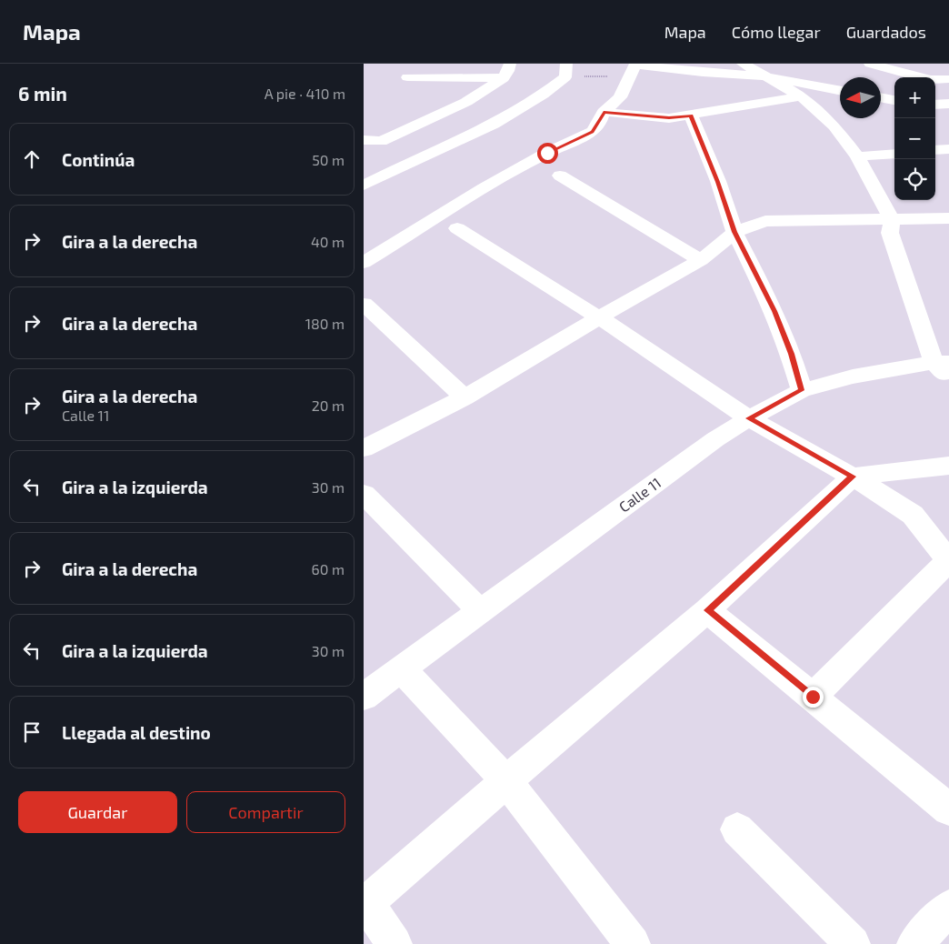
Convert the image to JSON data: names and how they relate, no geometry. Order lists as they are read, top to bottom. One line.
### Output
{"streets":{"street":["Calle 11"]},"north":"left","page":{"header":"Mapa","nav":["Mapa","Cómo llegar","Guardados"],"heading":["6 min","A pie · 410 m"],"map_buttons":["+","−"],"list":[["Continúa","50 m"],["Gira a la derecha","40 m"],["Gira a la derecha","180 m"],["Gira a la derecha","Calle 11","20 m"],["Gira a la izquierda","30 m"],["Gira a la derecha","60 m"],["Gira a la izquierda","30 m"],"Llegada al destino"],"buttons":["Guardar","Compartir"]}}
